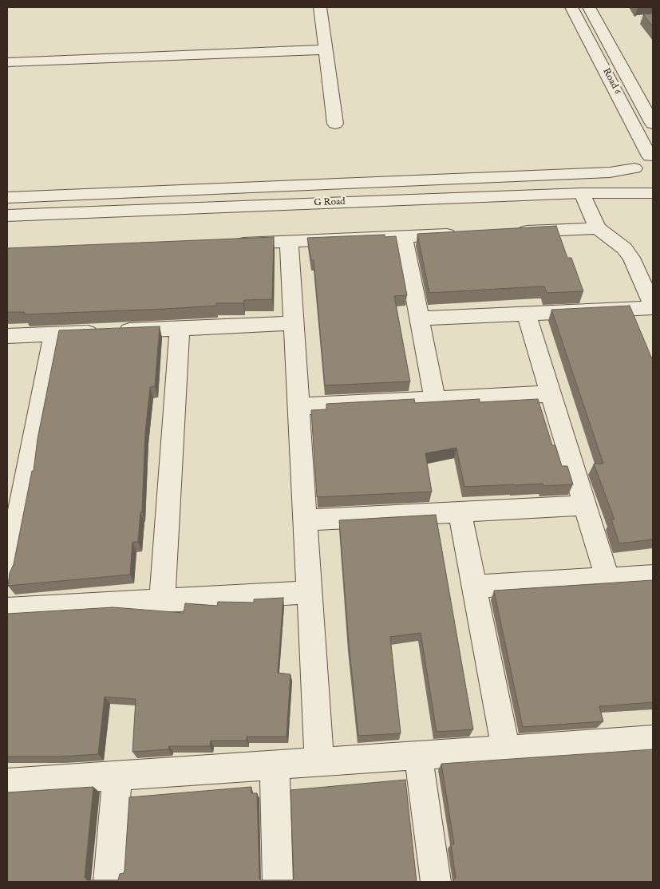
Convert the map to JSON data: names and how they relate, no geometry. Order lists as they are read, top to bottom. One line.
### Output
{"streets":{"street":["Road 6","G Road"]}}
